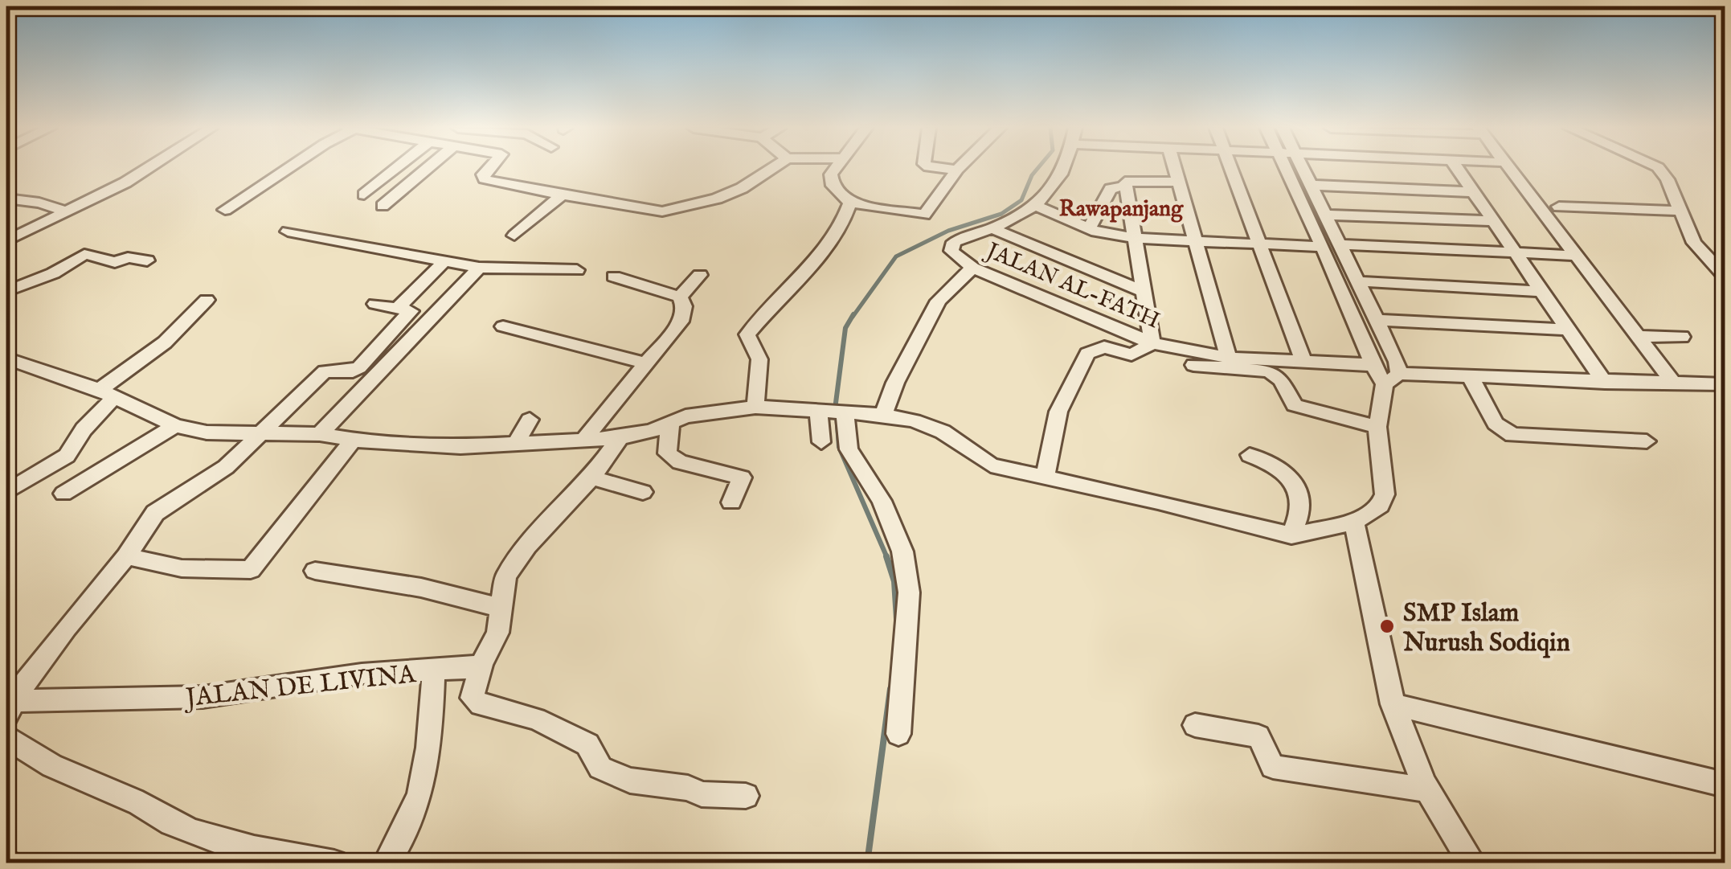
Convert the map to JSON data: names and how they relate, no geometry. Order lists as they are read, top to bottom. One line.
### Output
{"streets":{"street":["JALAN AL-FATH","JALAN DE LIVINA"]},"districts":["Rawapanjang"],"places":["SMP Islam Nurush Sodiqin"]}
